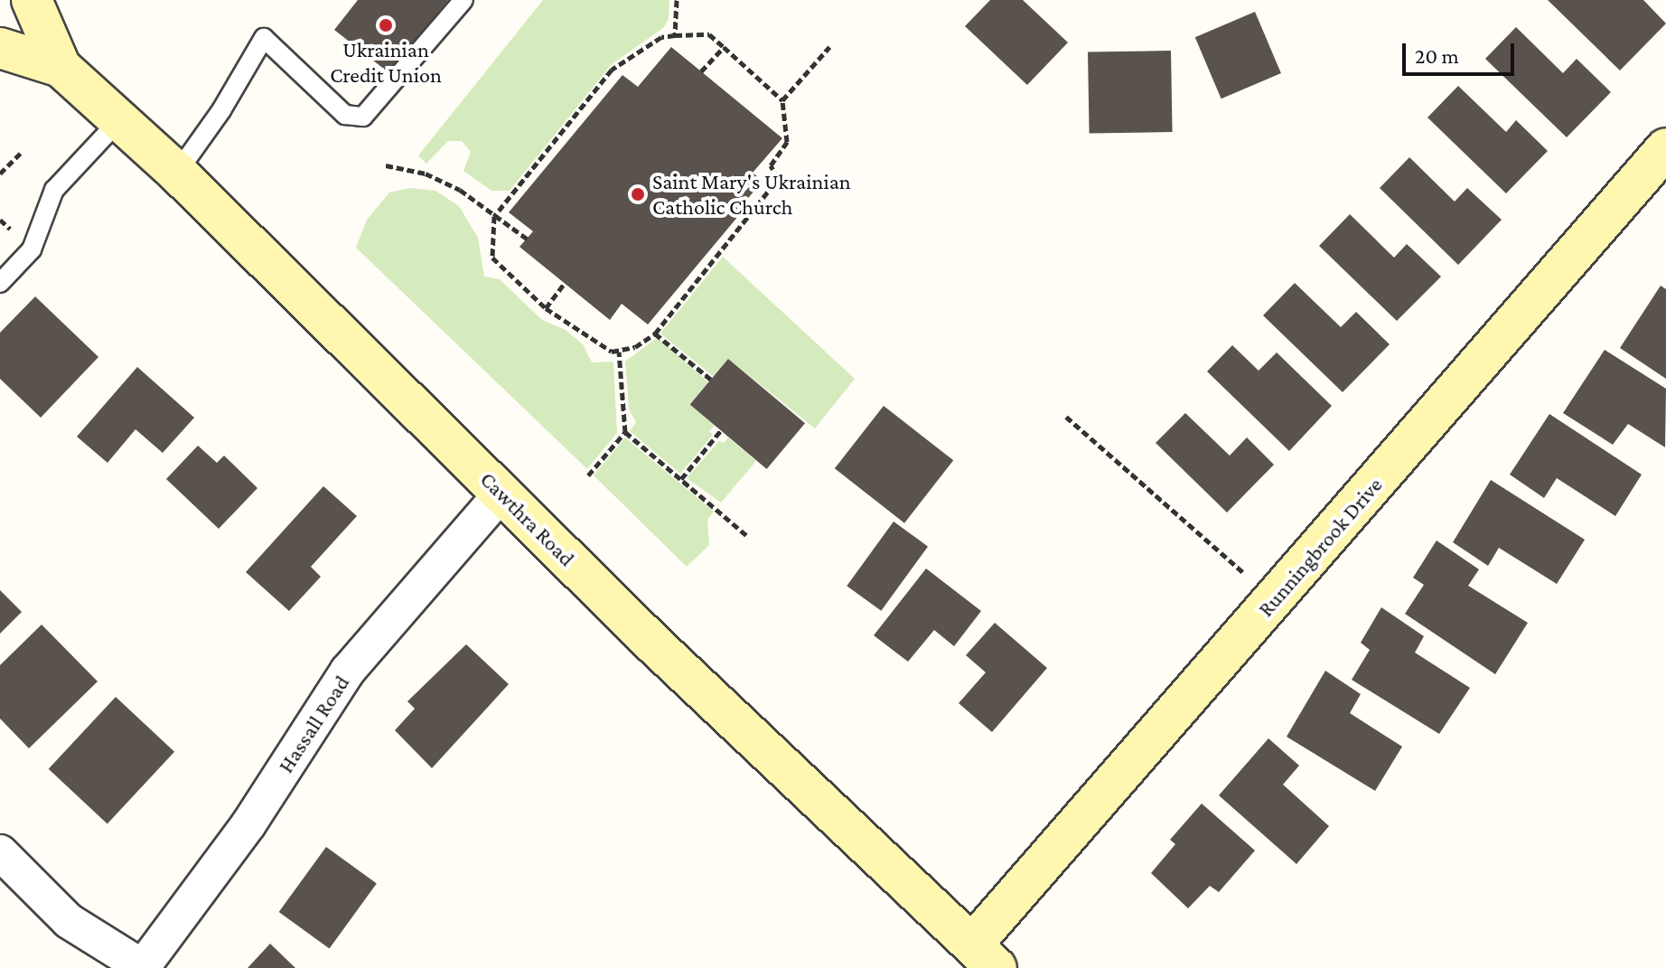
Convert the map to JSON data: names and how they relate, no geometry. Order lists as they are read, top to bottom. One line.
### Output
{"streets":{"main road":["Cawthra Road","Runningbrook Drive"],"street":["Hassall Road"]},"crossings":[["Cawthra Road","Runningbrook Drive"],["Cawthra Road","Hassall Road"]],"places":["Ukrainian Credit Union","Saint Mary's Ukrainian Catholic Church"],"scale_bar":"20 m"}
